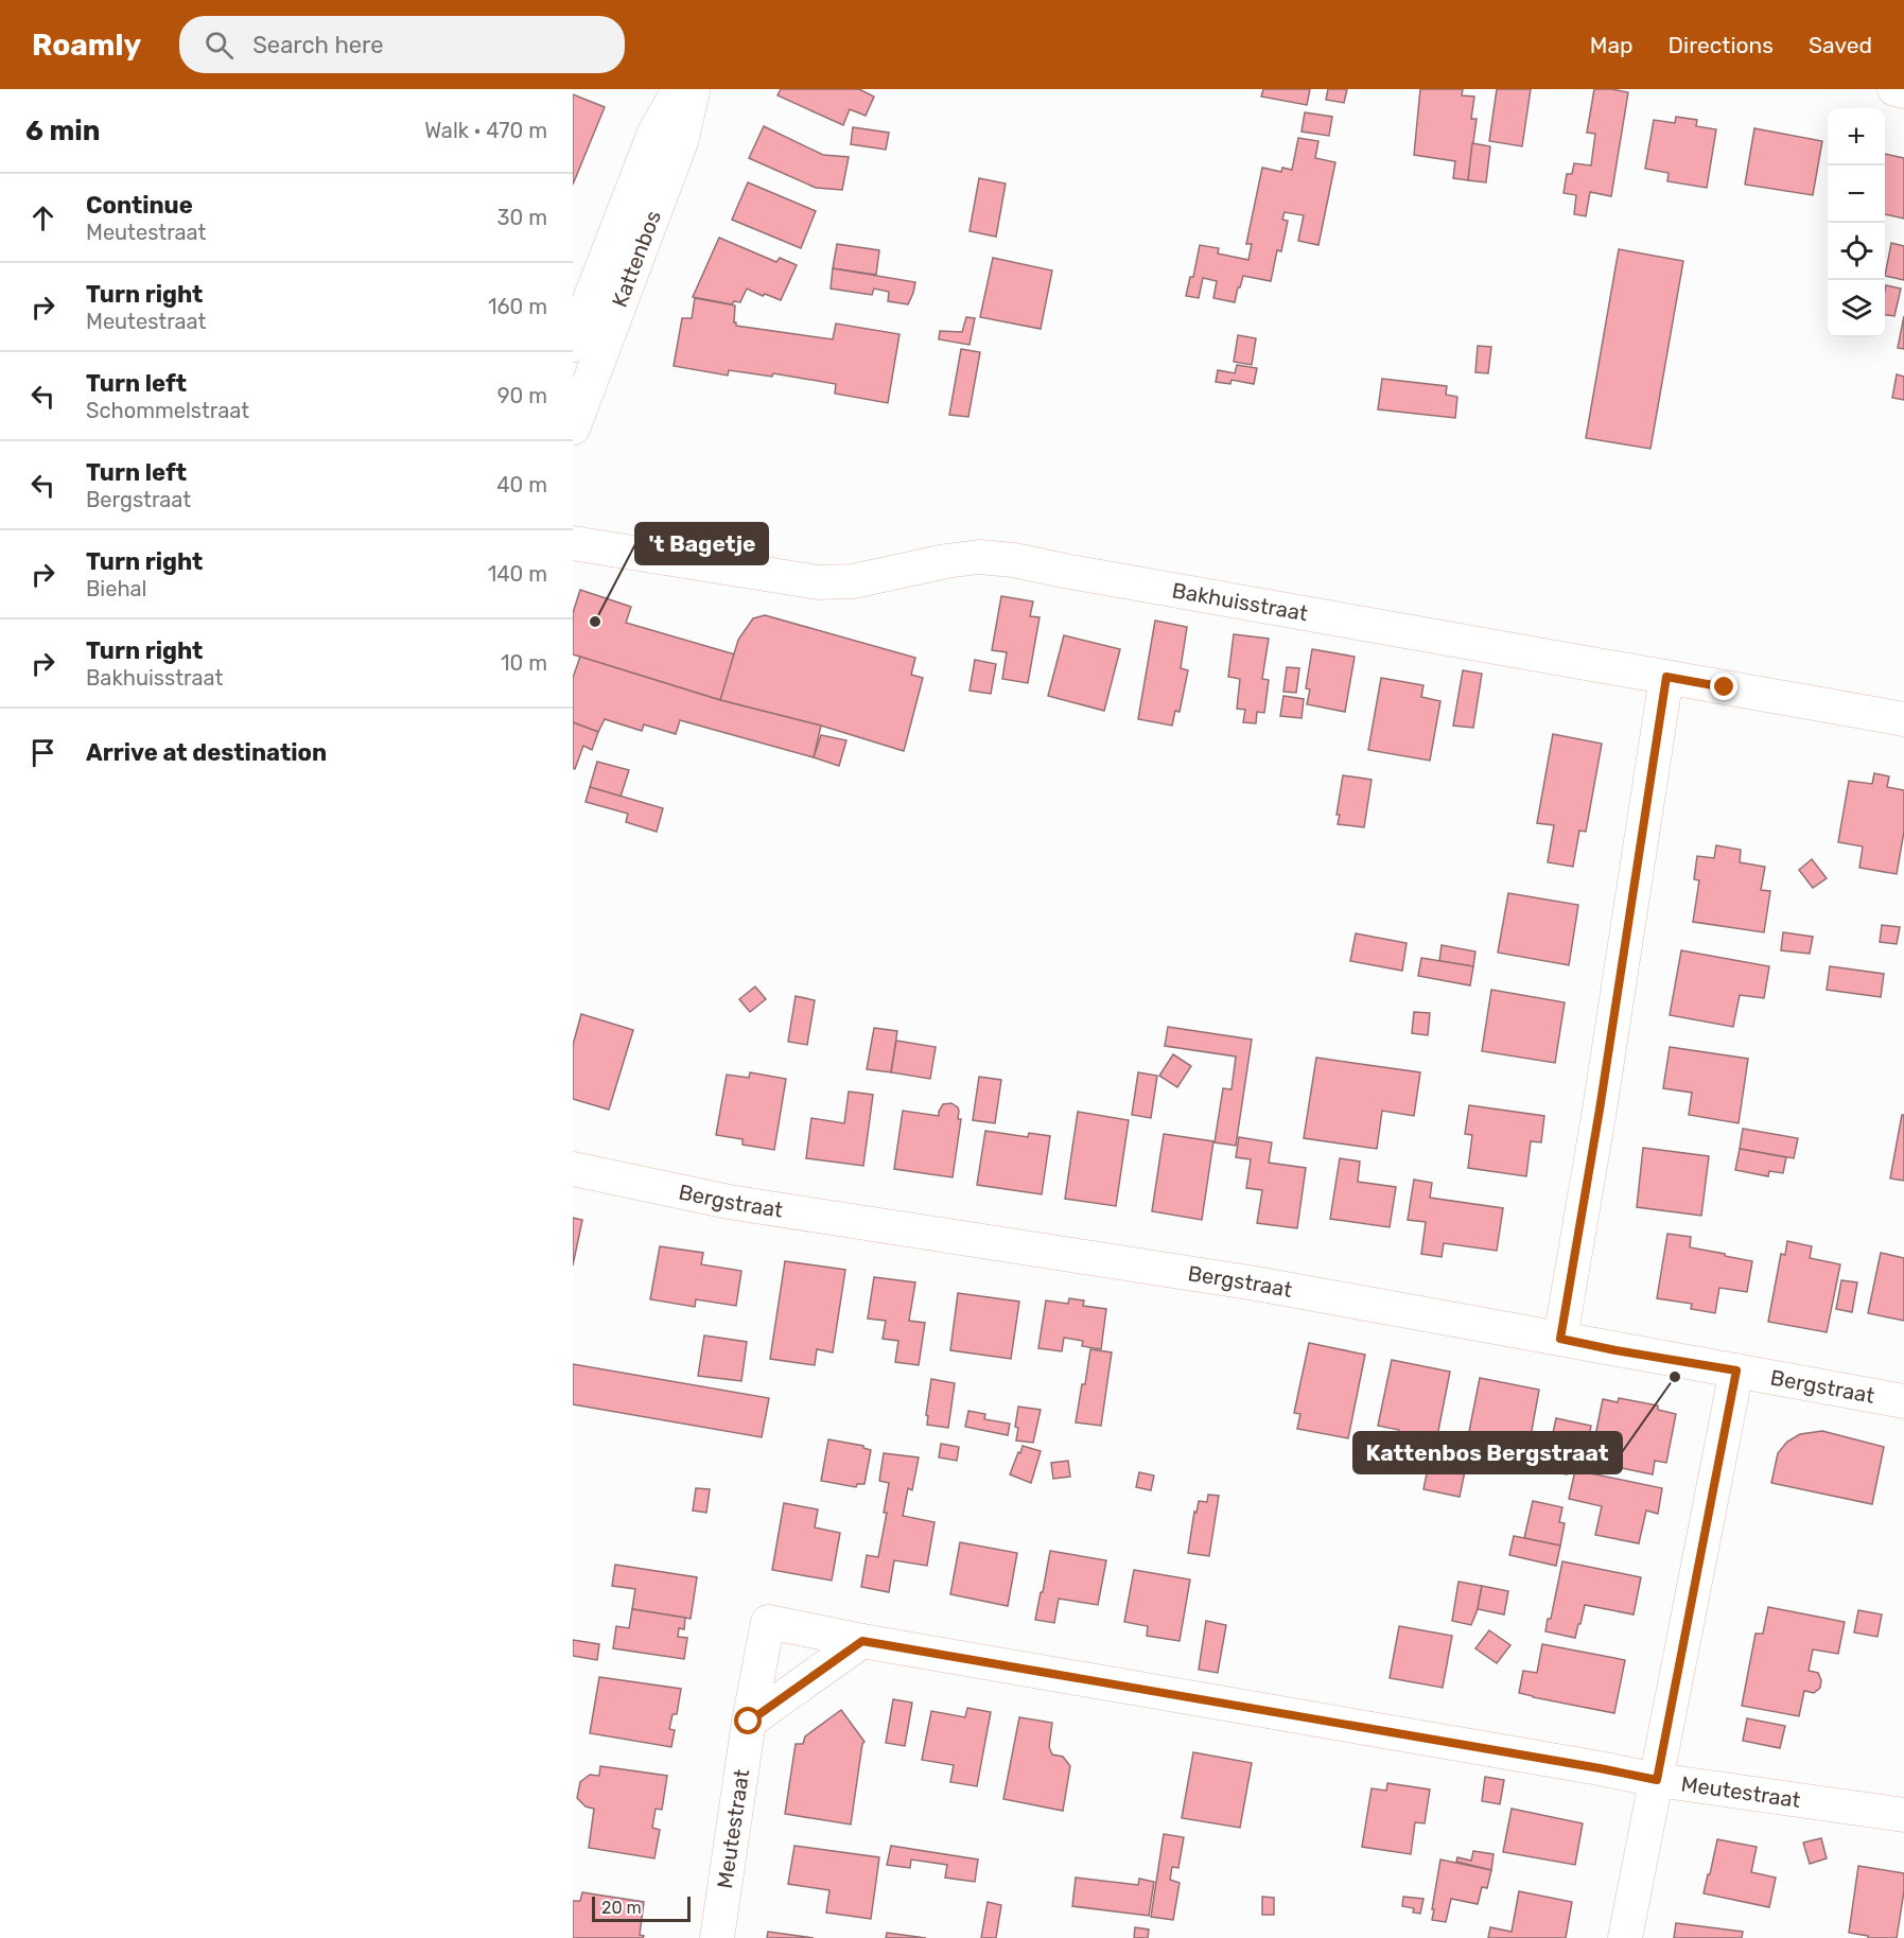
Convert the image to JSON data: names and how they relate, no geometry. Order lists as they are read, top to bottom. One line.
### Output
{"streets":{"main road":["Kattenbos"],"street":["Bakhuisstraat","Bergstraat","Meutestraat"]},"places":["'t Bagetje","Kattenbos Bergstraat"],"scale_bar":"20 m","page":{"header":"Roamly","search":"Search here","nav":["Map","Directions","Saved"],"heading":["6 min","Walk · 470 m"],"map_buttons":["+","−"],"list":[["Continue","Meutestraat","30 m"],["Turn right","Meutestraat","160 m"],["Turn left","Schommelstraat","90 m"],["Turn left","Bergstraat","40 m"],["Turn right","Biehal","140 m"],["Turn right","Bakhuisstraat","10 m"],"Arrive at destination"],"scale":"20 m"}}
